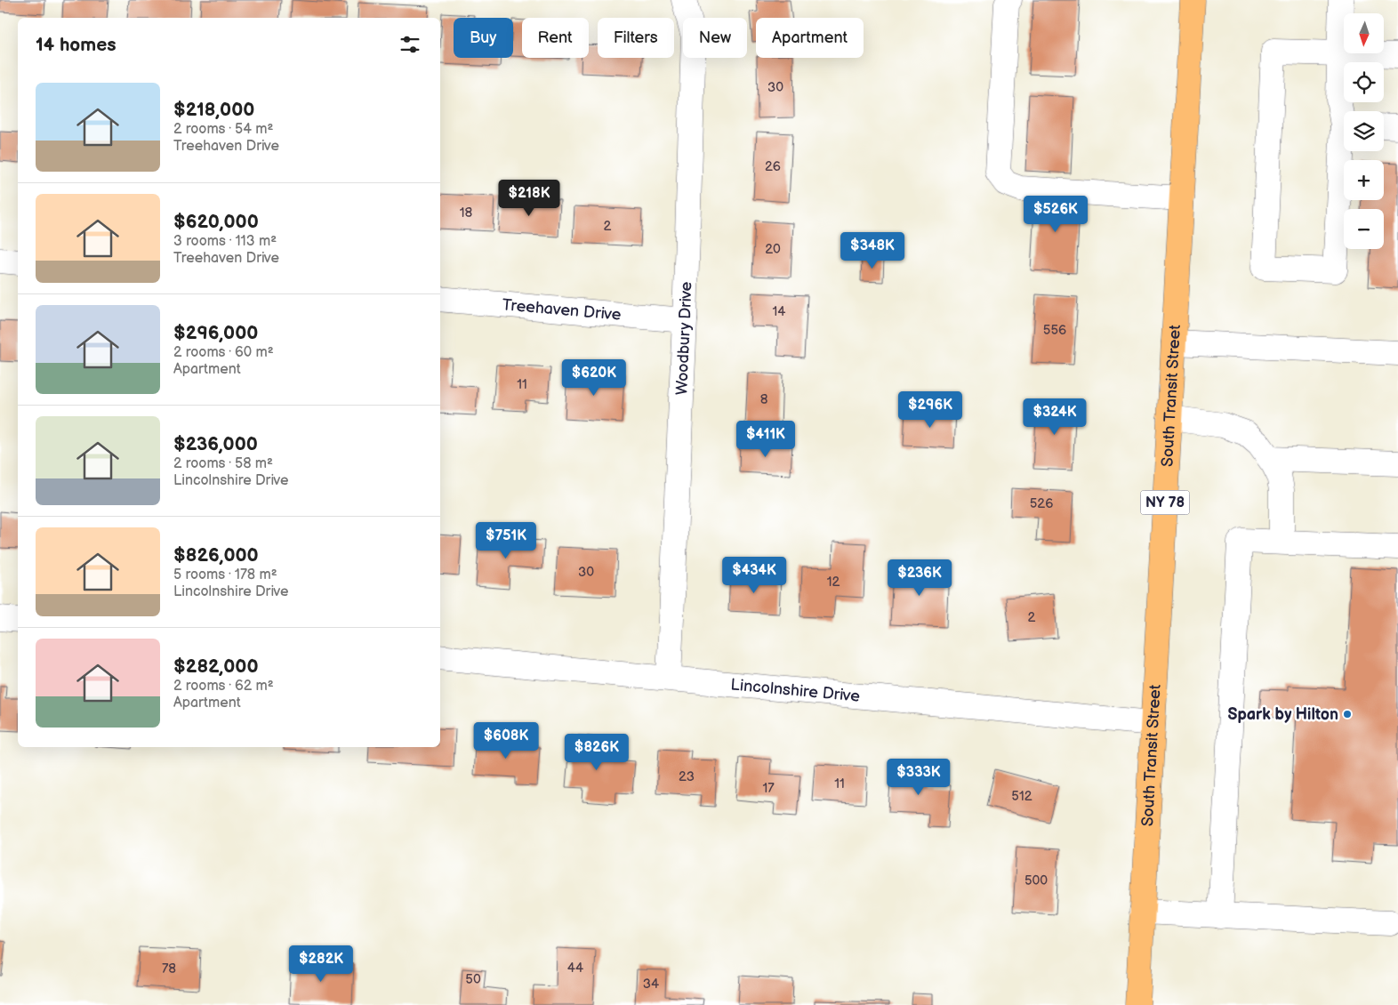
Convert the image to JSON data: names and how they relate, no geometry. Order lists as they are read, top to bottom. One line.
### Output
{"streets":{"highway":["South Transit Street","NY 78"],"street":["Treehaven Drive","Woodbury Drive","Lincolnshire Drive"]},"crossings":[["Treehaven Drive","Woodbury Drive"],["Woodbury Drive","Lincolnshire Drive"],["South Transit Street","Lincolnshire Drive"]],"places":["Spark by Hilton"],"house_numbers":["30","26","18","2","20","14","556","11","8","526","30","12","2","23","11","17","512","500","44","78","50","34"],"north":"bottom","page":{"map_buttons":["+","−"],"chip":["Buy","Rent","Filters","New","Apartment"],"heading":"14 homes","list":[{"name":"$218,000","note":"2 rooms · 54 m² · Treehaven Drive"},{"name":"$620,000","note":"3 rooms · 113 m² · Treehaven Drive"},{"name":"$296,000","note":"2 rooms · 60 m² · Apartment"},{"name":"$236,000","note":"2 rooms · 58 m² · Lincolnshire Drive"},{"name":"$826,000","note":"5 rooms · 178 m² · Lincolnshire Drive"},{"name":"$282,000","note":"2 rooms · 62 m² · Apartment"}],"price":["$218K","$526K","$348K","$620K","$296K","$324K","$411K","$751K","$434K","$236K","$608K","$826K","$333K","$282K"]}}
